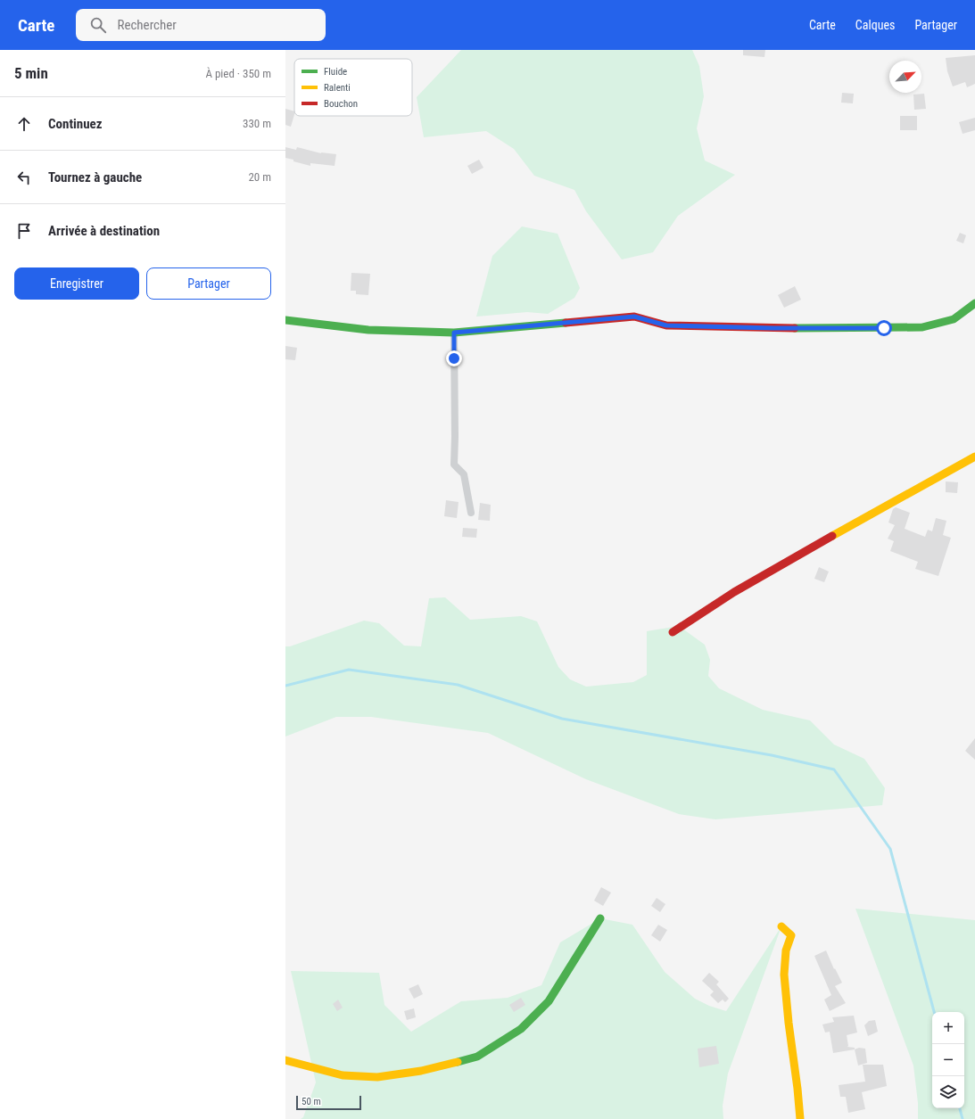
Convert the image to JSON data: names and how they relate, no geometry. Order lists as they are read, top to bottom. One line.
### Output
{"legend":["Fluide","Ralenti","Bouchon"],"scale_bar":"50 m","north":"top right","page":{"header":"Carte","search":"Rechercher","nav":["Carte","Calques","Partager"],"heading":["5 min","À pied · 350 m"],"list":[["Continuez","330 m"],["Tournez à gauche","20 m"],"Arrivée à destination"],"buttons":["Enregistrer","Partager"],"map_buttons":["+","−"],"scale":"50 m"}}
